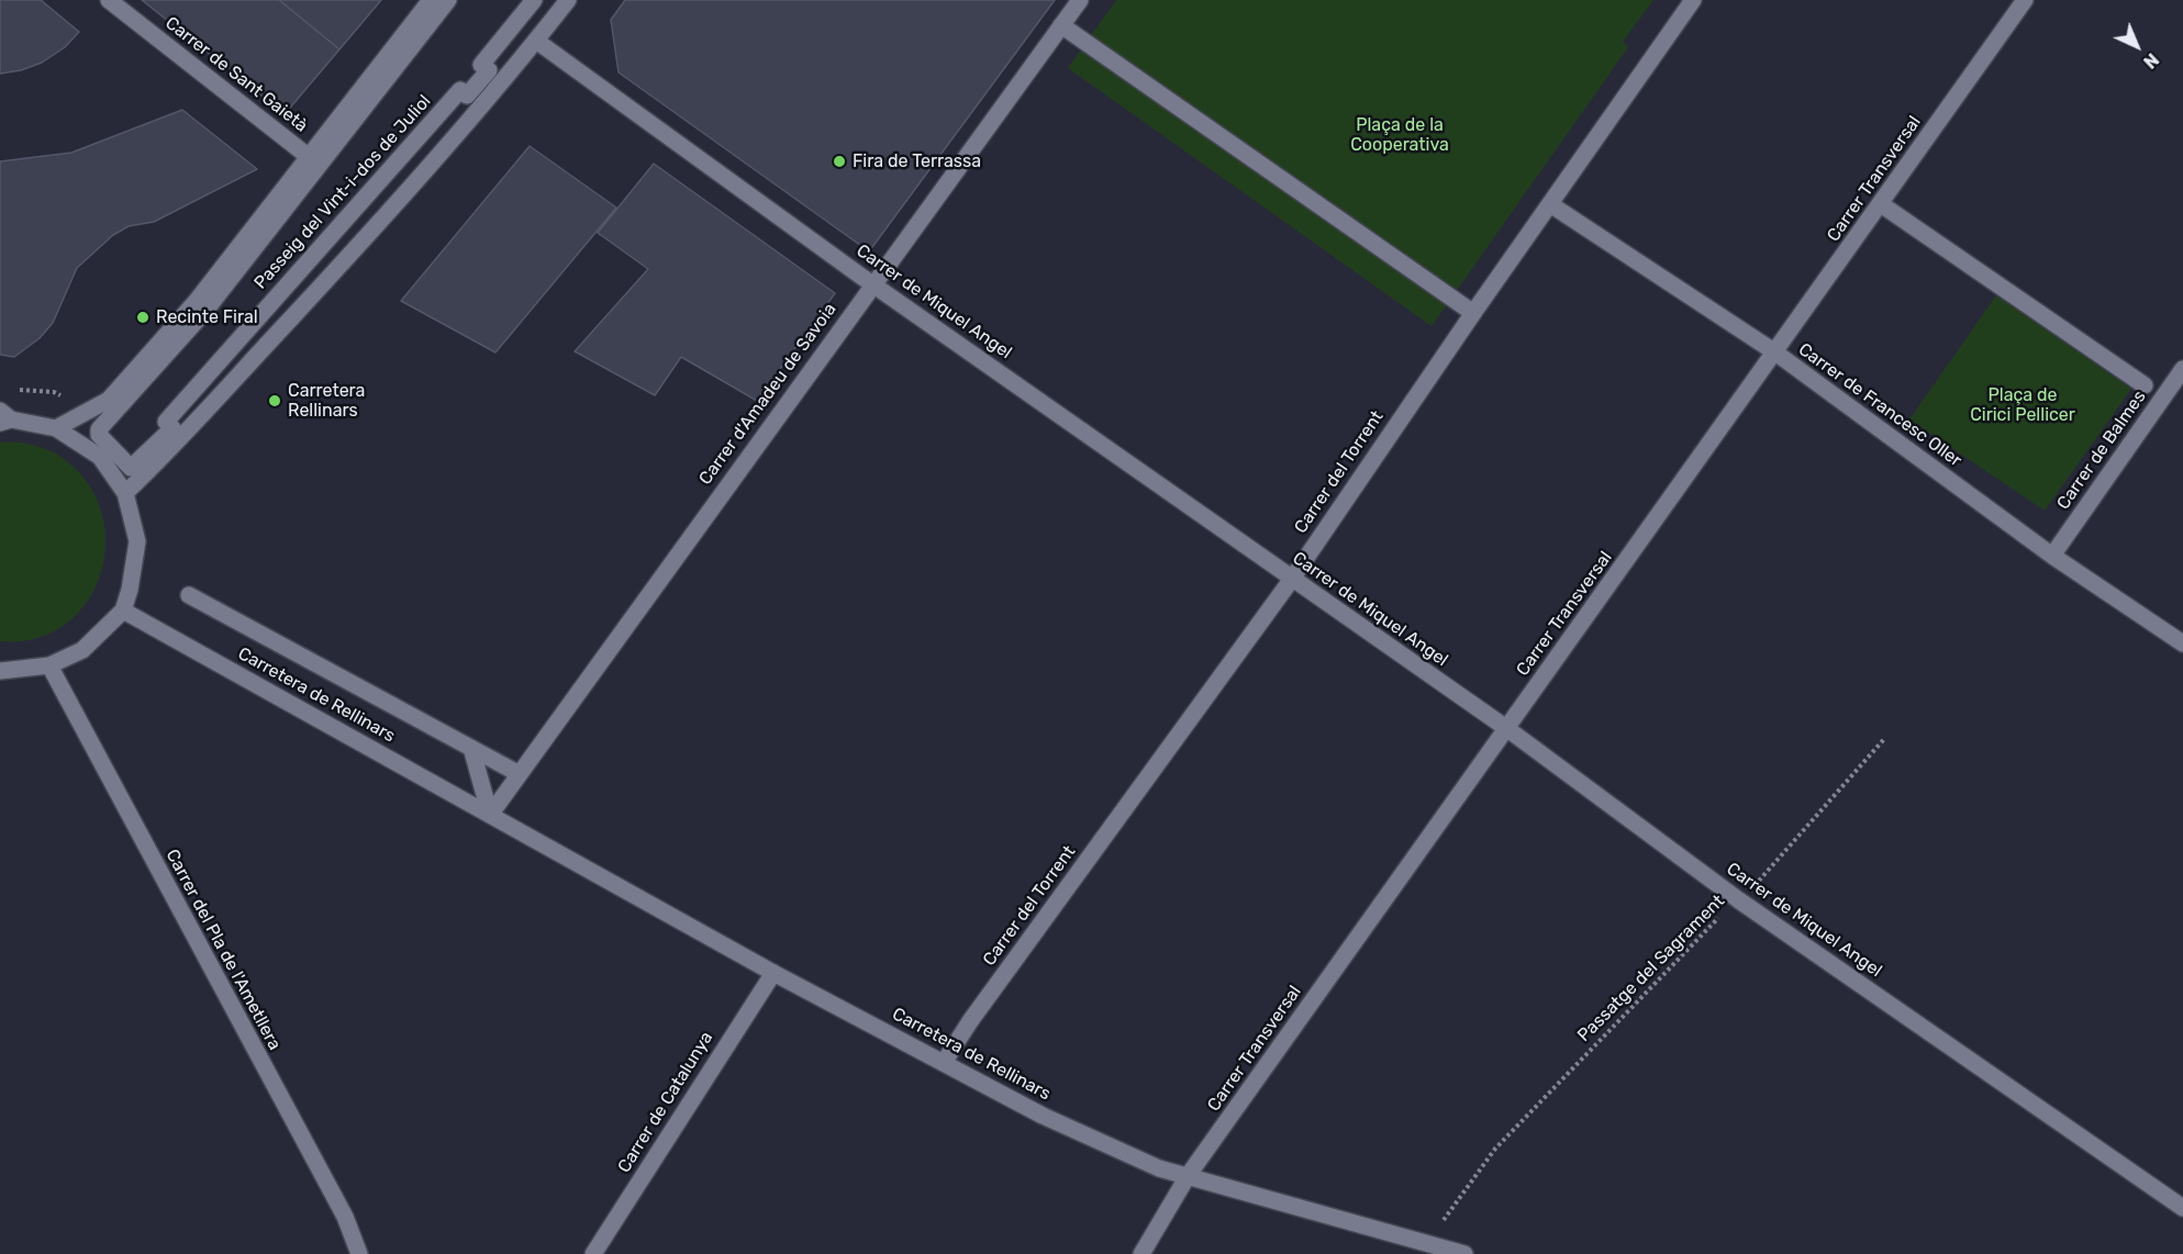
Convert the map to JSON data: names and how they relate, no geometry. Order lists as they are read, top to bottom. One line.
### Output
{"streets":{"street":["Carrer de Sant Gaietà","Carrer Transversal","Passeig del Vint-i-dos de Juliol","Carrer de Miquel Angel","Carrer d'Amadeu de Savoia","Carrer de Francesc Oller","Carrer de Balmes","Carrer del Torrent","Carretera de Rellinars","Carrer del Pla de l'Ametllera","Carrer de Catalunya"],"path":["Passatge del Sagrament"]},"crossings":[["Carrer Transversal","Carrer de Miquel Angel"],["Carrer Transversal","Carrer de Francesc Oller"],["Carrer Transversal","Carretera de Rellinars"],["Carrer de Miquel Angel","Carrer d'Amadeu de Savoia"],["Carrer de Miquel Angel","Carrer del Torrent"],["Carrer de Miquel Angel","Passatge del Sagrament"],["Carrer d'Amadeu de Savoia","Carretera de Rellinars"],["Carrer de Francesc Oller","Carrer de Balmes"],["Carrer de Francesc Oller","Carrer del Torrent"],["Carrer del Torrent","Carretera de Rellinars"],["Carretera de Rellinars","Carrer de Catalunya"]],"parks":["Plaça de la Cooperativa","Plaça de Cirici Pellicer"],"places":["Fira de Terrassa","Recinte Firal","Carretera Rellinars"],"north":"bottom right"}
